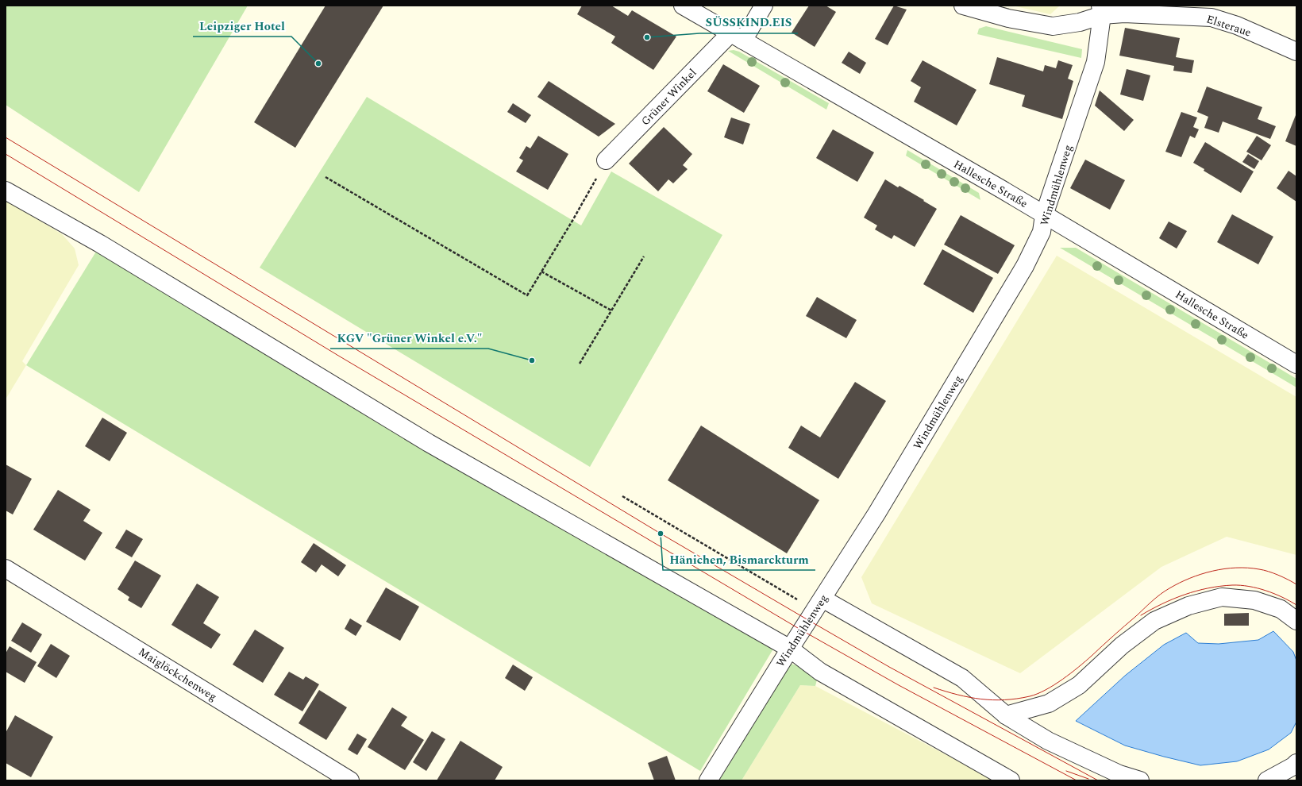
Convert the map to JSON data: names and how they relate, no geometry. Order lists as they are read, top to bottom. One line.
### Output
{"streets":{"street":["Elsteraue","Grüner Winkel","Hallesche Straße","Windmühlenweg","Maiglöckchenweg"]},"crossings":[["Elsteraue","Windmühlenweg"],["Grüner Winkel","Hallesche Straße"],["Hallesche Straße","Windmühlenweg"]],"places":["SÜSSKIND.EIS","Leipziger Hotel","KGV \"Grüner Winkel e.V.\"","Hänichen, Bismarckturm"]}
